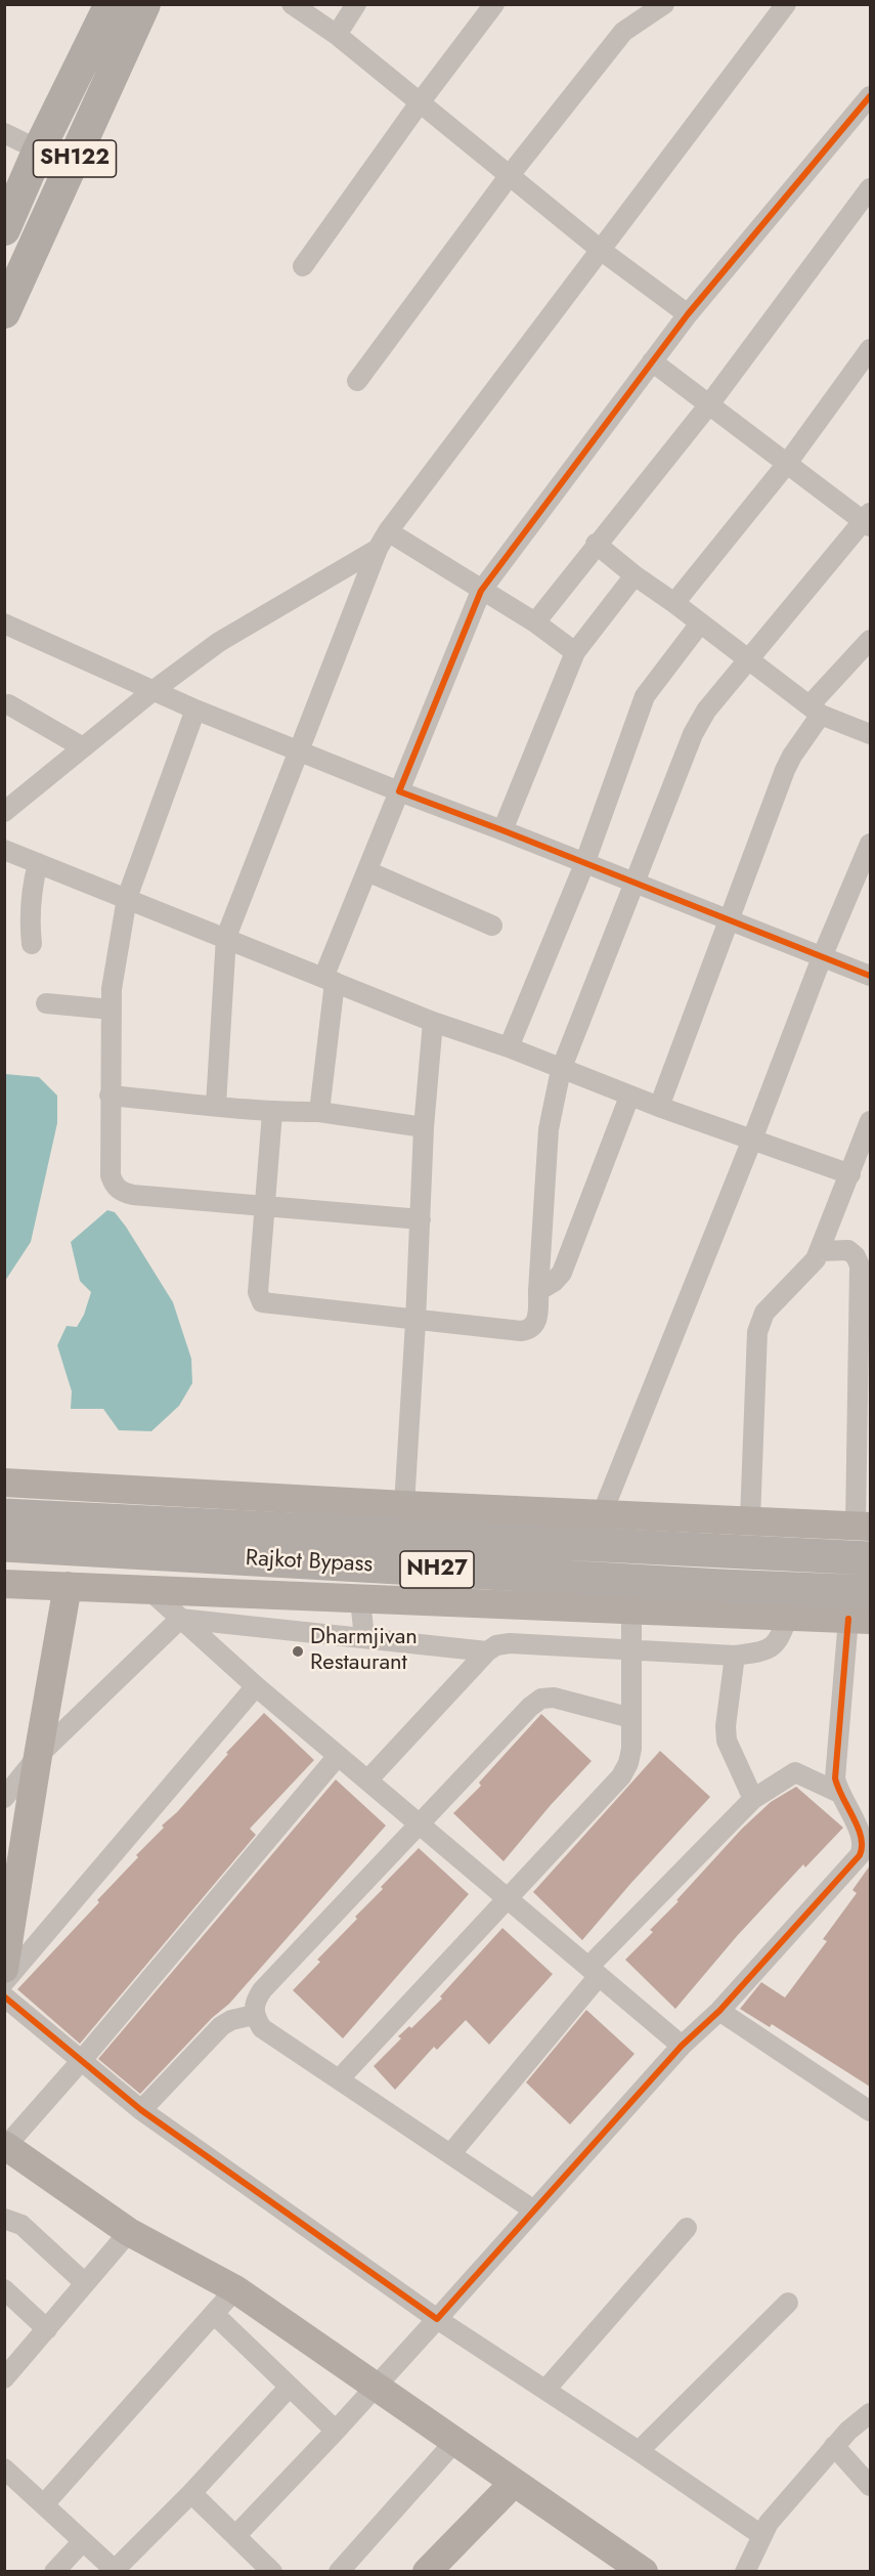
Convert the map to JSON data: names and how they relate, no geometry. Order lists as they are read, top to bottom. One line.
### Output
{"streets":{"highway":["Rajkot Bypass","NH27"],"main road":["SH122"]},"places":["Dharmjivan Restaurant"]}
